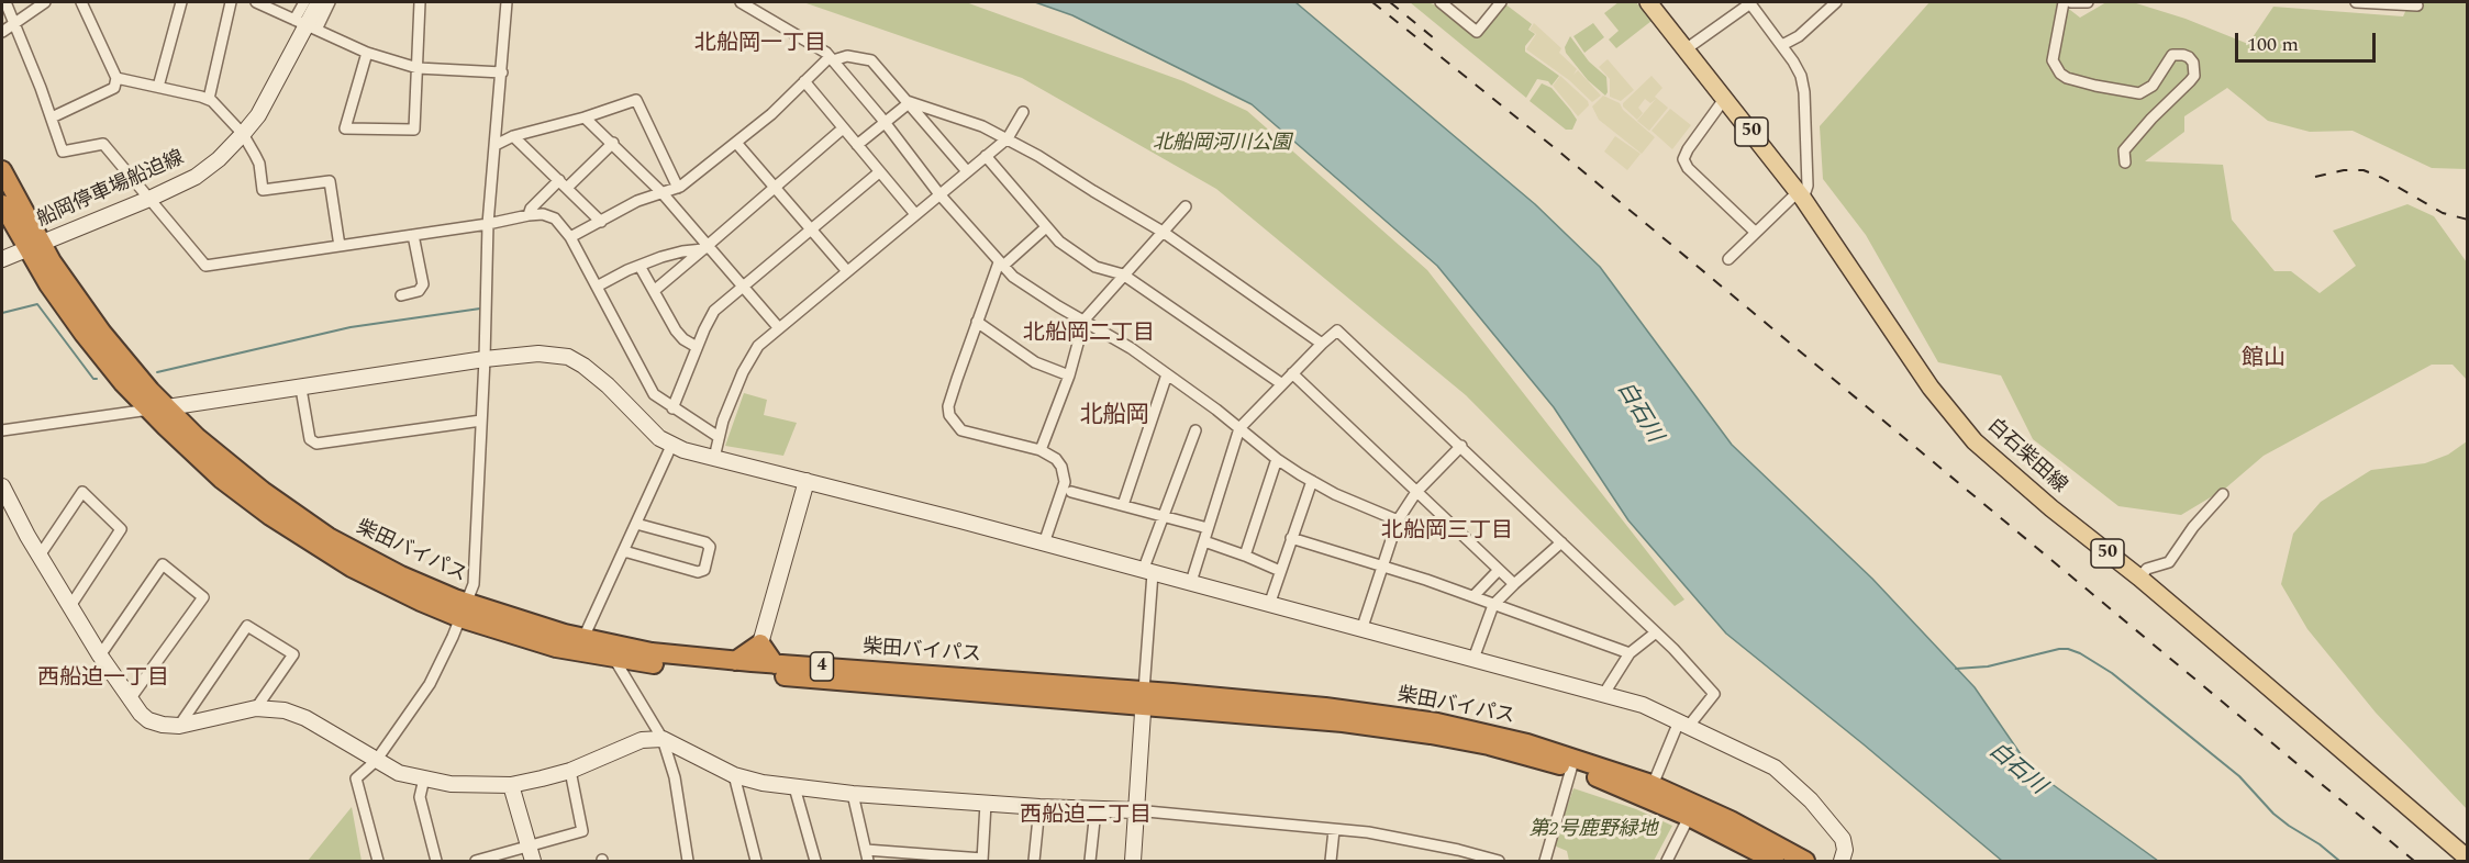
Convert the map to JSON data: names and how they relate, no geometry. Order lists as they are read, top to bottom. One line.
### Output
{"streets":{"highway":["柴田バイパス","4"],"main road":["50","白石柴田線"],"street":["船岡停車場船迫線"]},"crossings":[["船岡停車場船迫線","柴田バイパス"]],"districts":["北船岡一丁目","北船岡二丁目","館山","北船岡","北船岡三丁目","西船迫一丁目","西船迫二丁目"],"water":["白石川"],"parks":["北船岡河川公園","第2号鹿野緑地"],"scale_bar":"100 m"}
